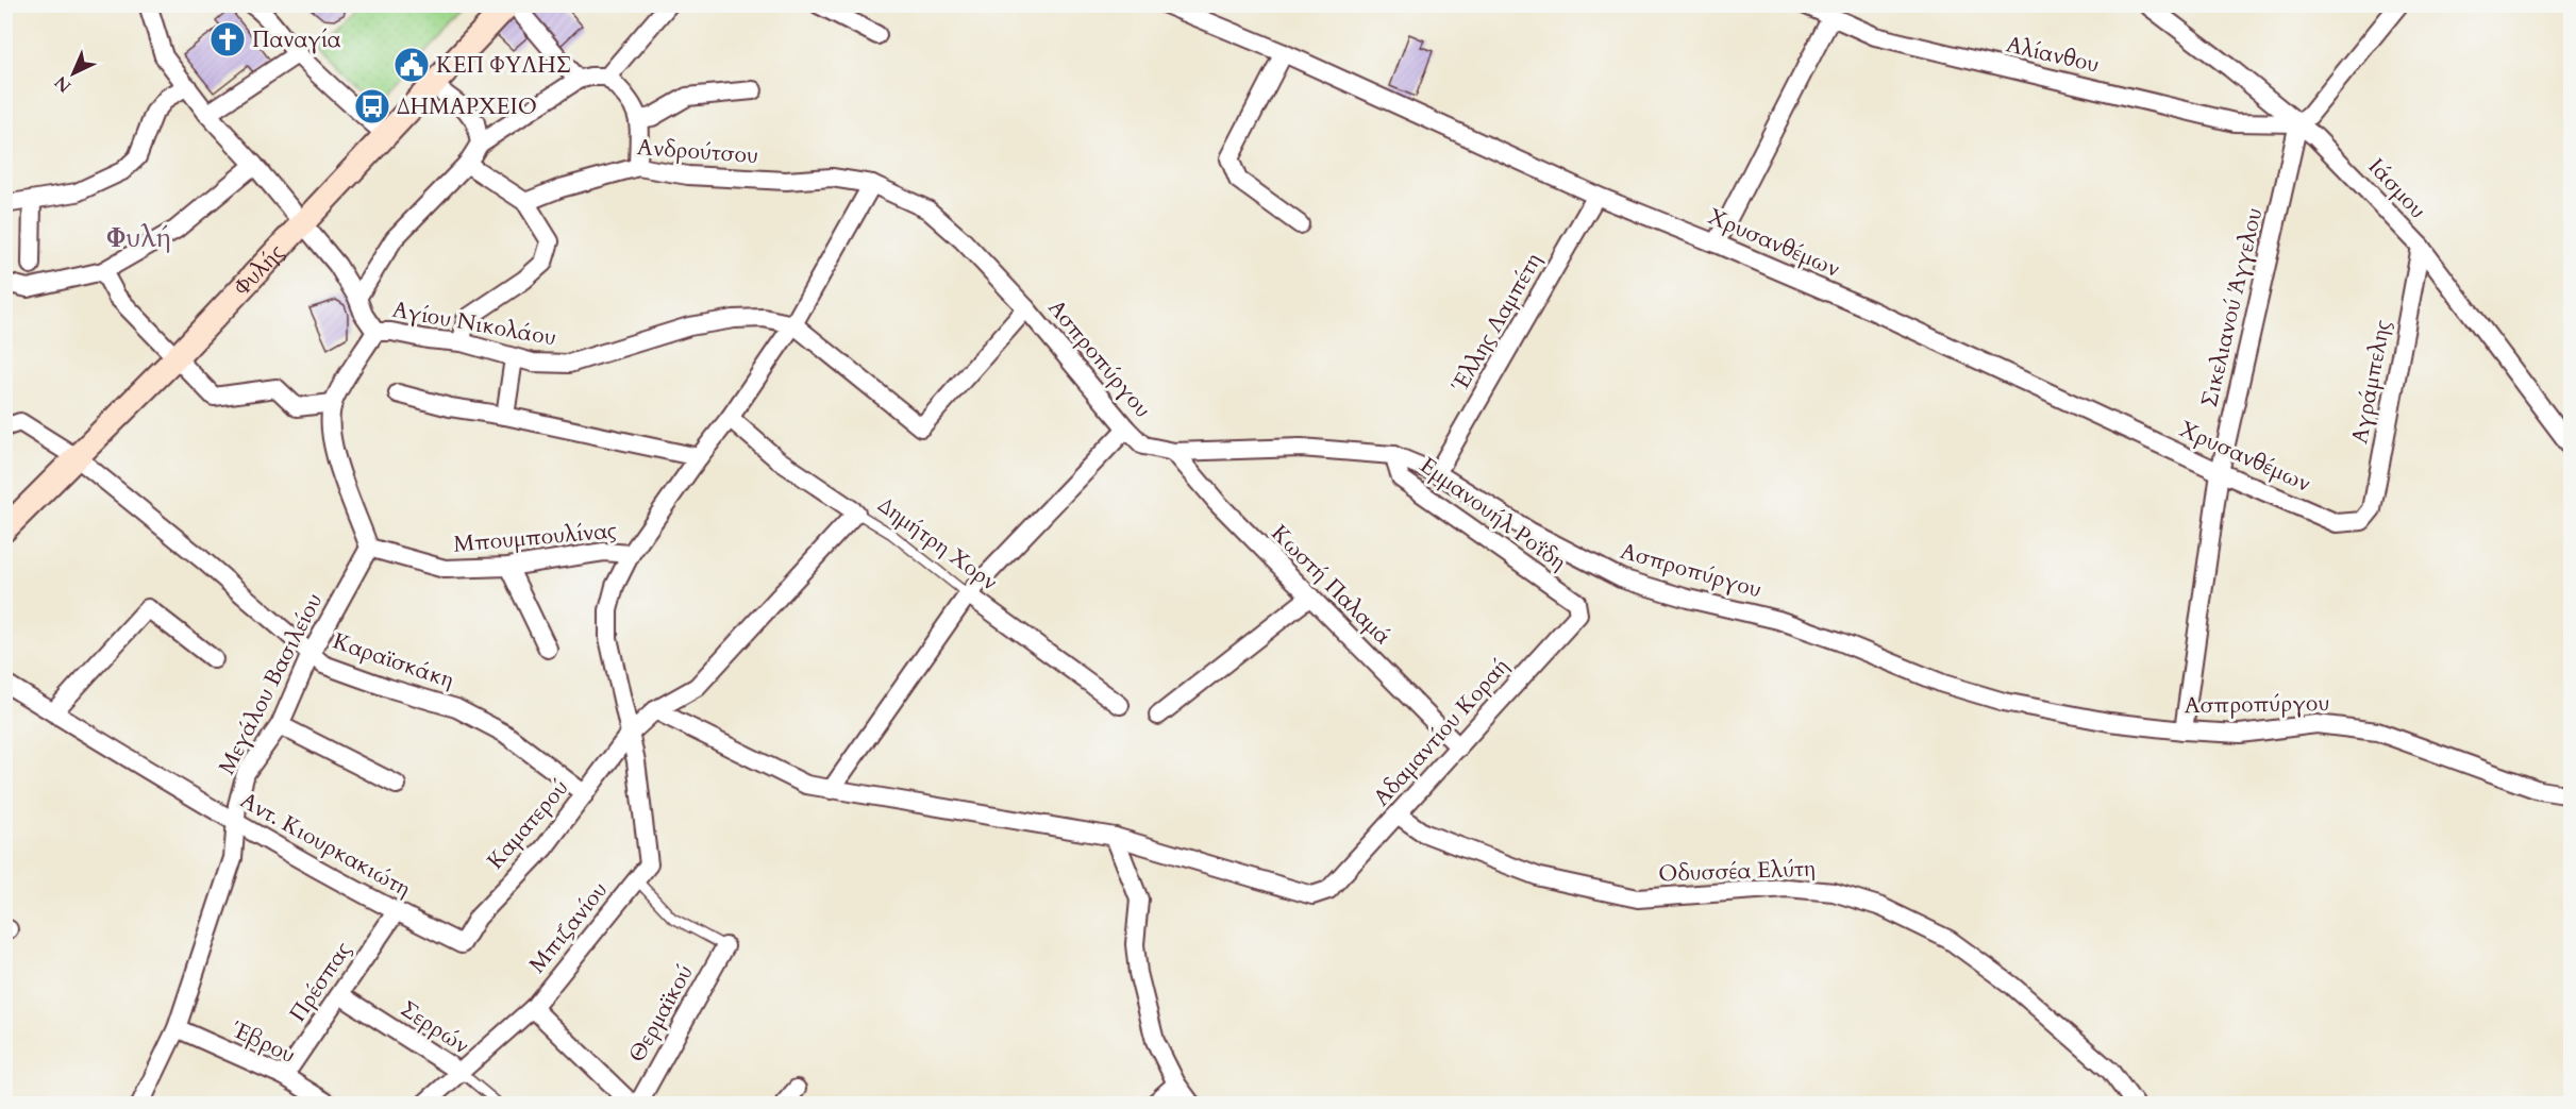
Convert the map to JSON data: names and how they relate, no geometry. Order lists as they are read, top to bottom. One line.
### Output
{"streets":{"main road":["Φυλής"],"street":["Αλίανθου","Ανδρούτσου","Ιάσμου","Χρυσανθέμων","Σικελιανού Άγγελου","Έλλης Λαμπέτη","Αγίου Νικολάου","Ασπροπύργου","Αγράμπελης","Εμμανουήλ Ροΐδη","Μπουμπουλίνας","Δημήτρη Χορν","Κωστή Παλαμά","Καραϊσκάκη","Μεγάλου Βασιλείου","Αδαμαντίου Κοραή","Καματερού","Αντ. Κιουρκακιώτη","Οδυσσέα Ελύτη","Μπιζανίου","Πρέσπας","Θερμαϊκού","Σερρών","Έβρου"]},"crossings":[["Αλίανθου","Ιάσμου"],["Αλίανθου","Σικελιανού Άγγελου"],["Ανδρούτσου","Ασπροπύργου"],["Ανδρούτσου","Μπιζανίου"],["Ιάσμου","Σικελιανού Άγγελου"],["Ιάσμου","Αγράμπελης"],["Χρυσανθέμων","Σικελιανού Άγγελου"],["Χρυσανθέμων","Έλλης Λαμπέτη"],["Χρυσανθέμων","Αγράμπελης"],["Φυλής","Αγίου Νικολάου"],["Φυλής","Καραϊσκάκη"],["Σικελιανού Άγγελου","Ασπροπύργου"],["Έλλης Λαμπέτη","Ασπροπύργου"],["Αγίου Νικολάου","Ασπροπύργου"],["Αγίου Νικολάου","Μπιζανίου"],["Ασπροπύργου","Εμμανουήλ Ροΐδη"],["Ασπροπύργου","Κωστή Παλαμά"],["Ασπροπύργου","Μπιζανίου"],["Εμμανουήλ Ροΐδη","Αδαμαντίου Κοραή"],["Μπουμπουλίνας","Μεγάλου Βασιλείου"],["Μπουμπουλίνας","Μπιζανίου"],["Δημήτρη Χορν","Καματερού"],["Δημήτρη Χορν","Μπιζανίου"],["Κωστή Παλαμά","Αδαμαντίου Κοραή"],["Καραϊσκάκη","Μεγάλου Βασιλείου"],["Καραϊσκάκη","Καματερού"],["Μεγάλου Βασιλείου","Αντ. Κιουρκακιώτη"],["Μεγάλου Βασιλείου","Έβρου"],["Αδαμαντίου Κοραή","Οδυσσέα Ελύτη"],["Καματερού","Αντ. Κιουρκακιώτη"],["Καματερού","Μπιζανίου"],["Αντ. Κιουρκακιώτη","Πρέσπας"],["Μπιζανίου","Σερρών"],["Πρέσπας","Σερρών"],["Πρέσπας","Έβρου"]],"districts":["Φυλή"],"places":{"church":["Παναγία"],"public building":["ΚΕΠ ΦΥΛΗΣ"],"bus stop":["ΔΗΜΑΡΧΕΙΟ"]},"north":"bottom left"}
